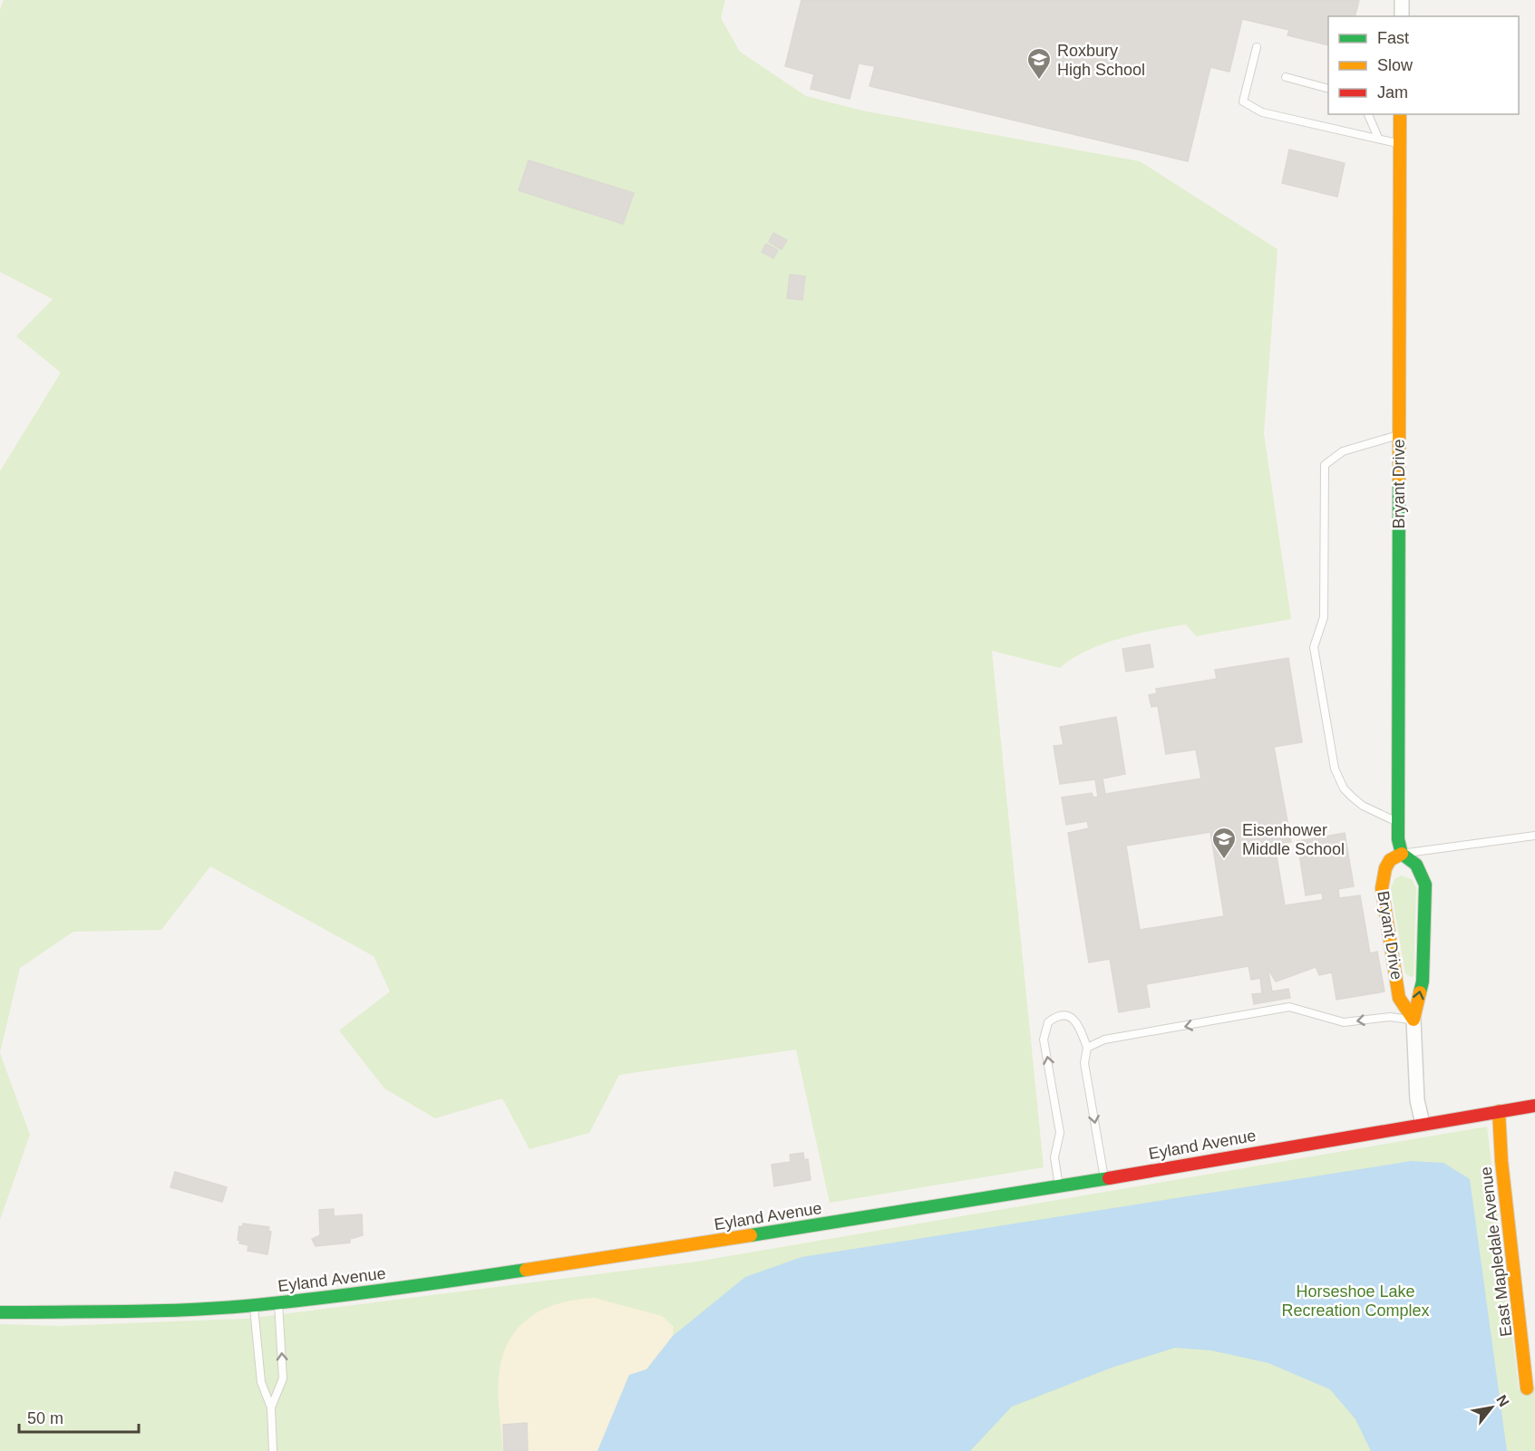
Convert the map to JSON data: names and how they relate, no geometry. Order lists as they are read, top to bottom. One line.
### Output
{"streets":{"street":["Bryant Drive","Eyland Avenue","East Mapledale Avenue"]},"crossings":[["Bryant Drive","Eyland Avenue"],["Eyland Avenue","East Mapledale Avenue"]],"parks":["Horseshoe Lake Recreation Complex"],"places":{"school or university":["Roxbury High School","Eisenhower Middle School"]},"legend":["Fast","Slow","Jam"],"scale_bar":"50 m","north":"top right"}
